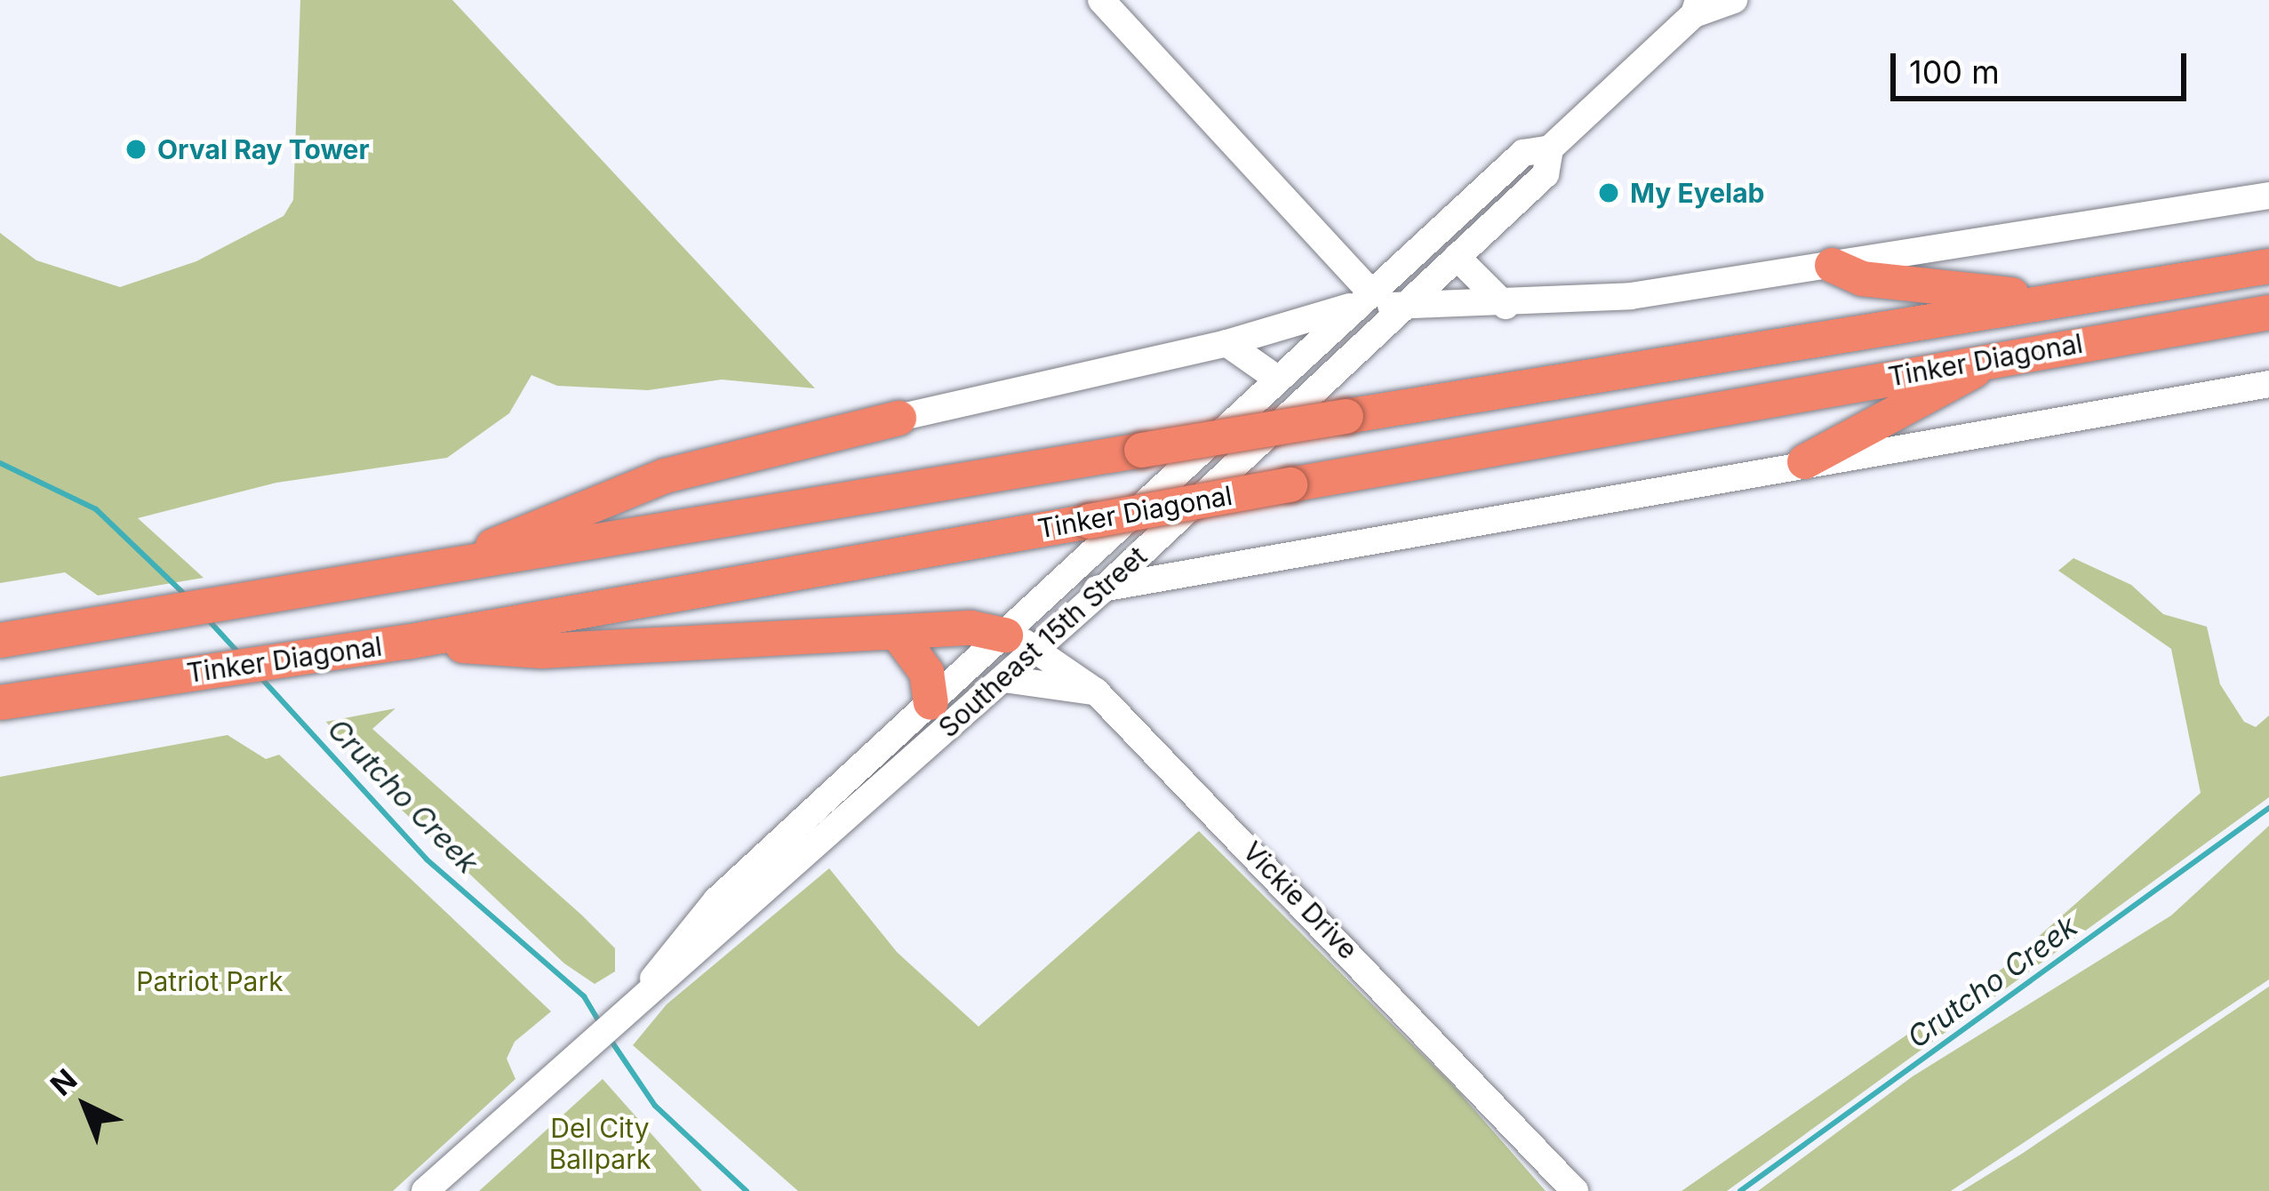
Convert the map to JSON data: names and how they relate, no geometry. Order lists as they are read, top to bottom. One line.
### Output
{"streets":{"highway":["Tinker Diagonal"],"street":["Southeast 15th Street","Vickie Drive"]},"crossings":[["Southeast 15th Street","Vickie Drive"]],"water":["Crutcho Creek"],"parks":["Patriot Park","Del City Ballpark"],"places":["Orval Ray Tower","My Eyelab"],"scale_bar":"100 m","north":"top left"}
